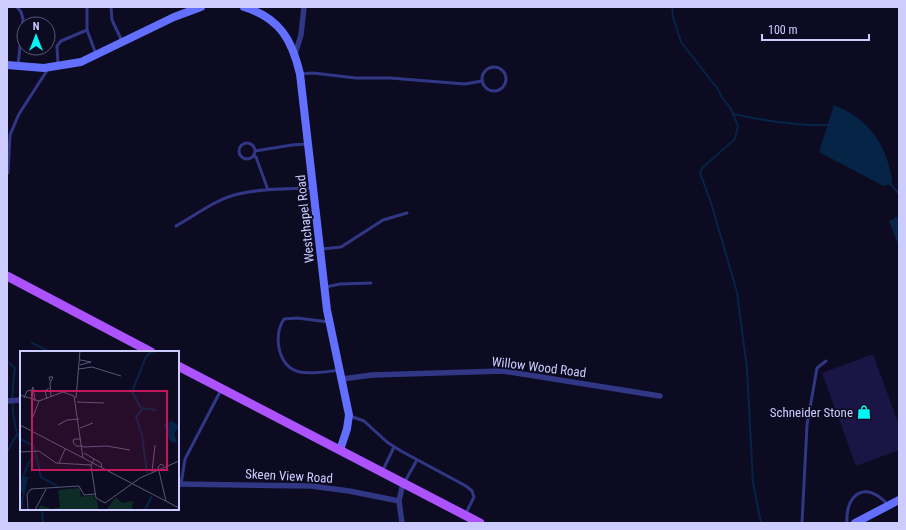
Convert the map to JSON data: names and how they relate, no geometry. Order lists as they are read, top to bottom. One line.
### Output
{"streets":{"street":["Westchapel Road","Willow Wood Road","Skeen View Road"]},"crossings":[["Westchapel Road","Willow Wood Road"]],"places":{"shop":["Schneider Stone"]},"scale_bar":"100 m","north":"top"}
